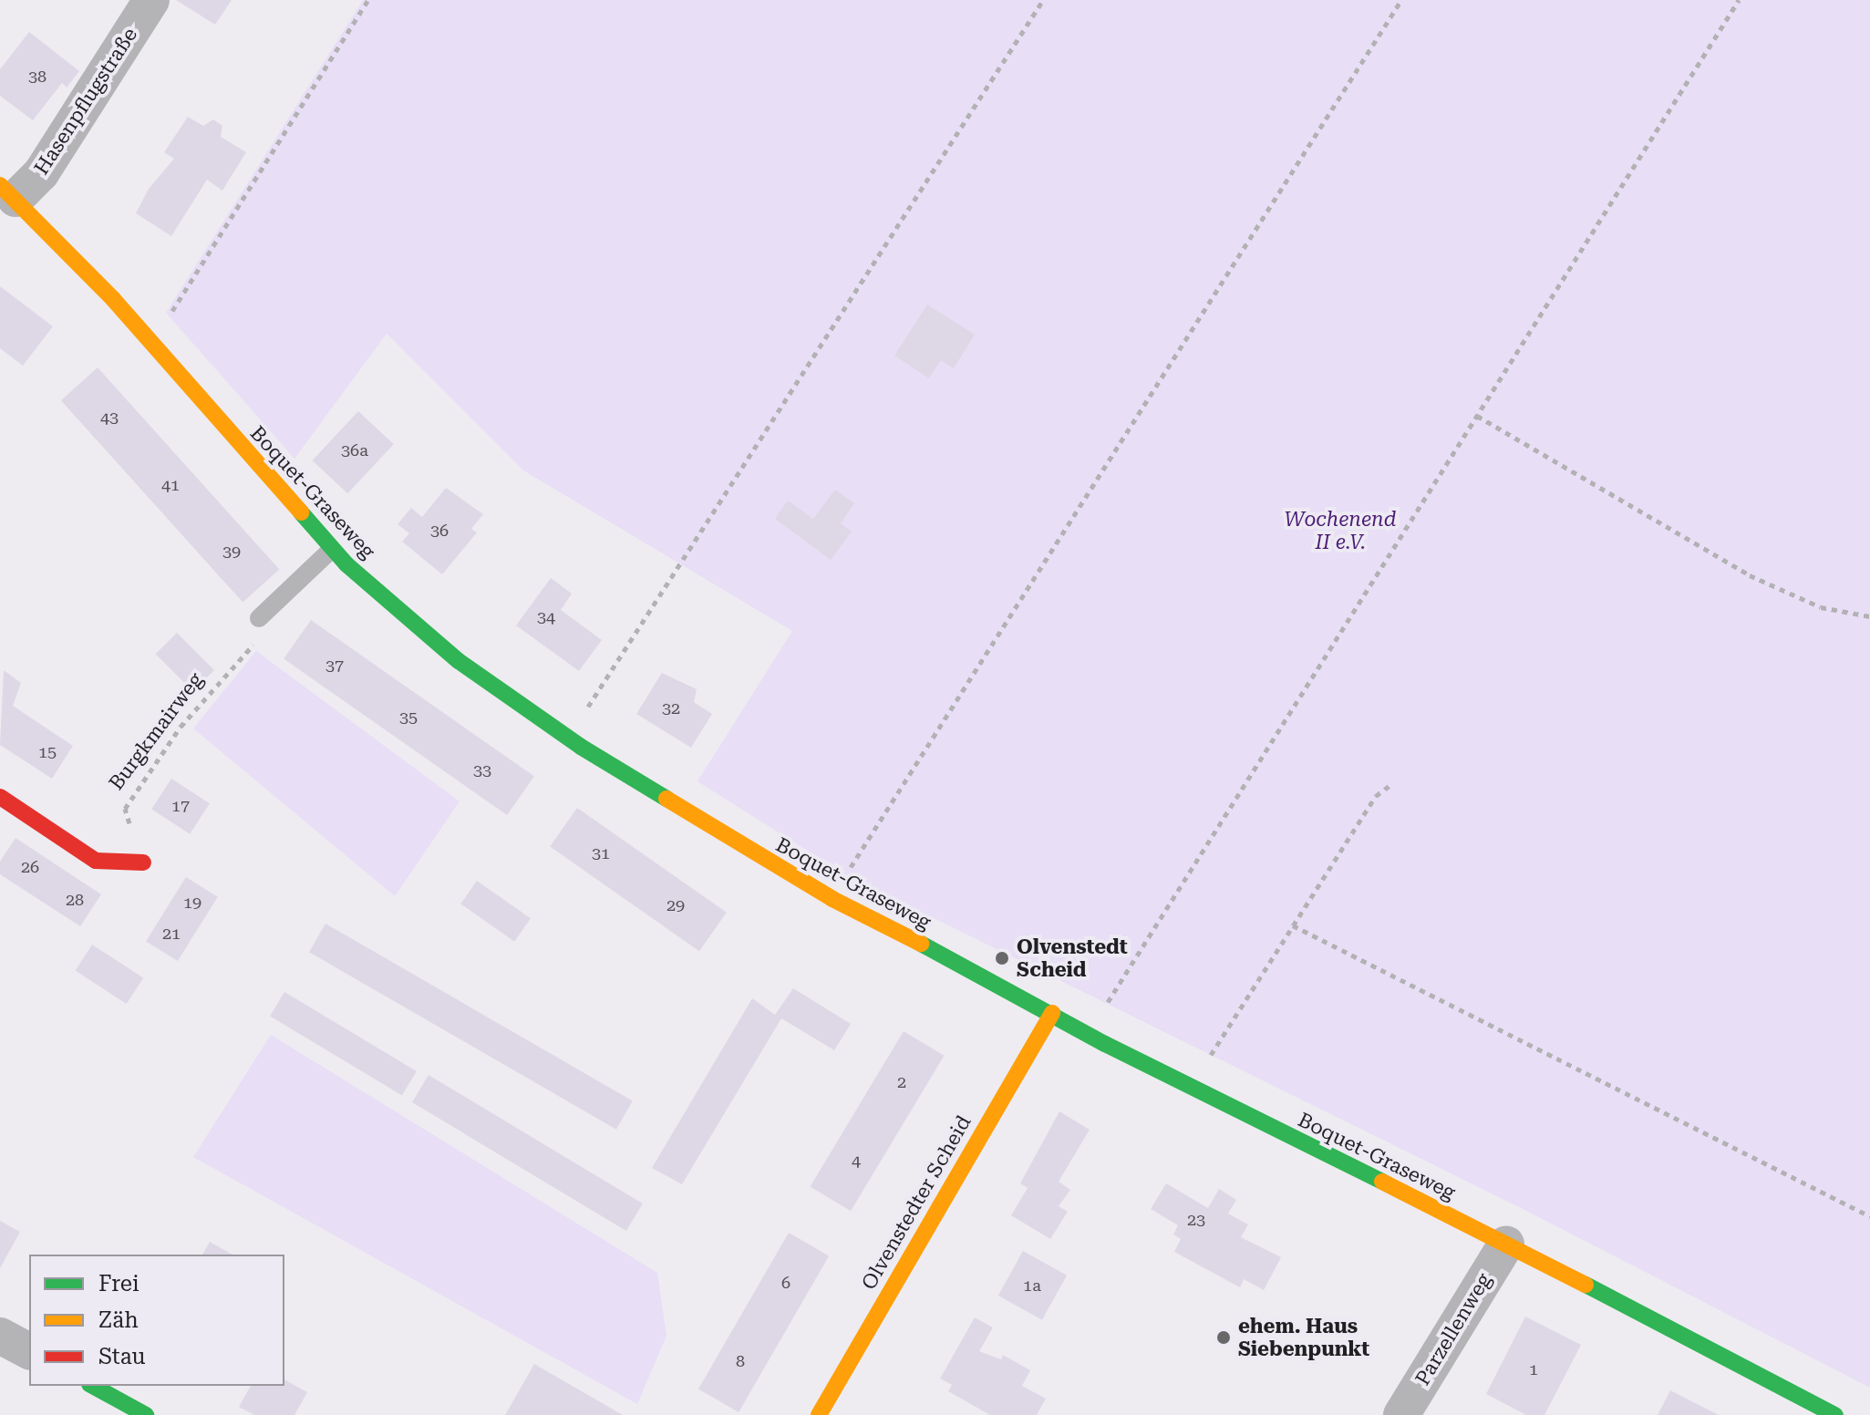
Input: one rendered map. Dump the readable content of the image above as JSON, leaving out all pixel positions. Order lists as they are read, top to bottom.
{
  "streets": {
    "street": [
      "Hasenpflugstraße",
      "Boquet-Graseweg",
      "Olvenstedter Scheid",
      "Parzellenweg"
    ],
    "path": ["Burgkmairweg"]
  },
  "crossings": [
    ["Hasenpflugstraße", "Boquet-Graseweg"],
    ["Boquet-Graseweg", "Olvenstedter Scheid"],
    ["Boquet-Graseweg", "Parzellenweg"]
  ],
  "parks": ["Wochenend II e.V."],
  "places": ["Olvenstedt Scheid", "ehem. Haus Siebenpunkt"],
  "house_numbers": [
    "38",
    "43",
    "36a",
    "41",
    "36",
    "39",
    "34",
    "37",
    "32",
    "35",
    "15",
    "33",
    "17",
    "31",
    "26",
    "28",
    "19",
    "29",
    "21",
    "2",
    "4",
    "23",
    "6",
    "1a",
    "8",
    "1"
  ],
  "legend": ["Frei", "Zäh", "Stau"]
}
